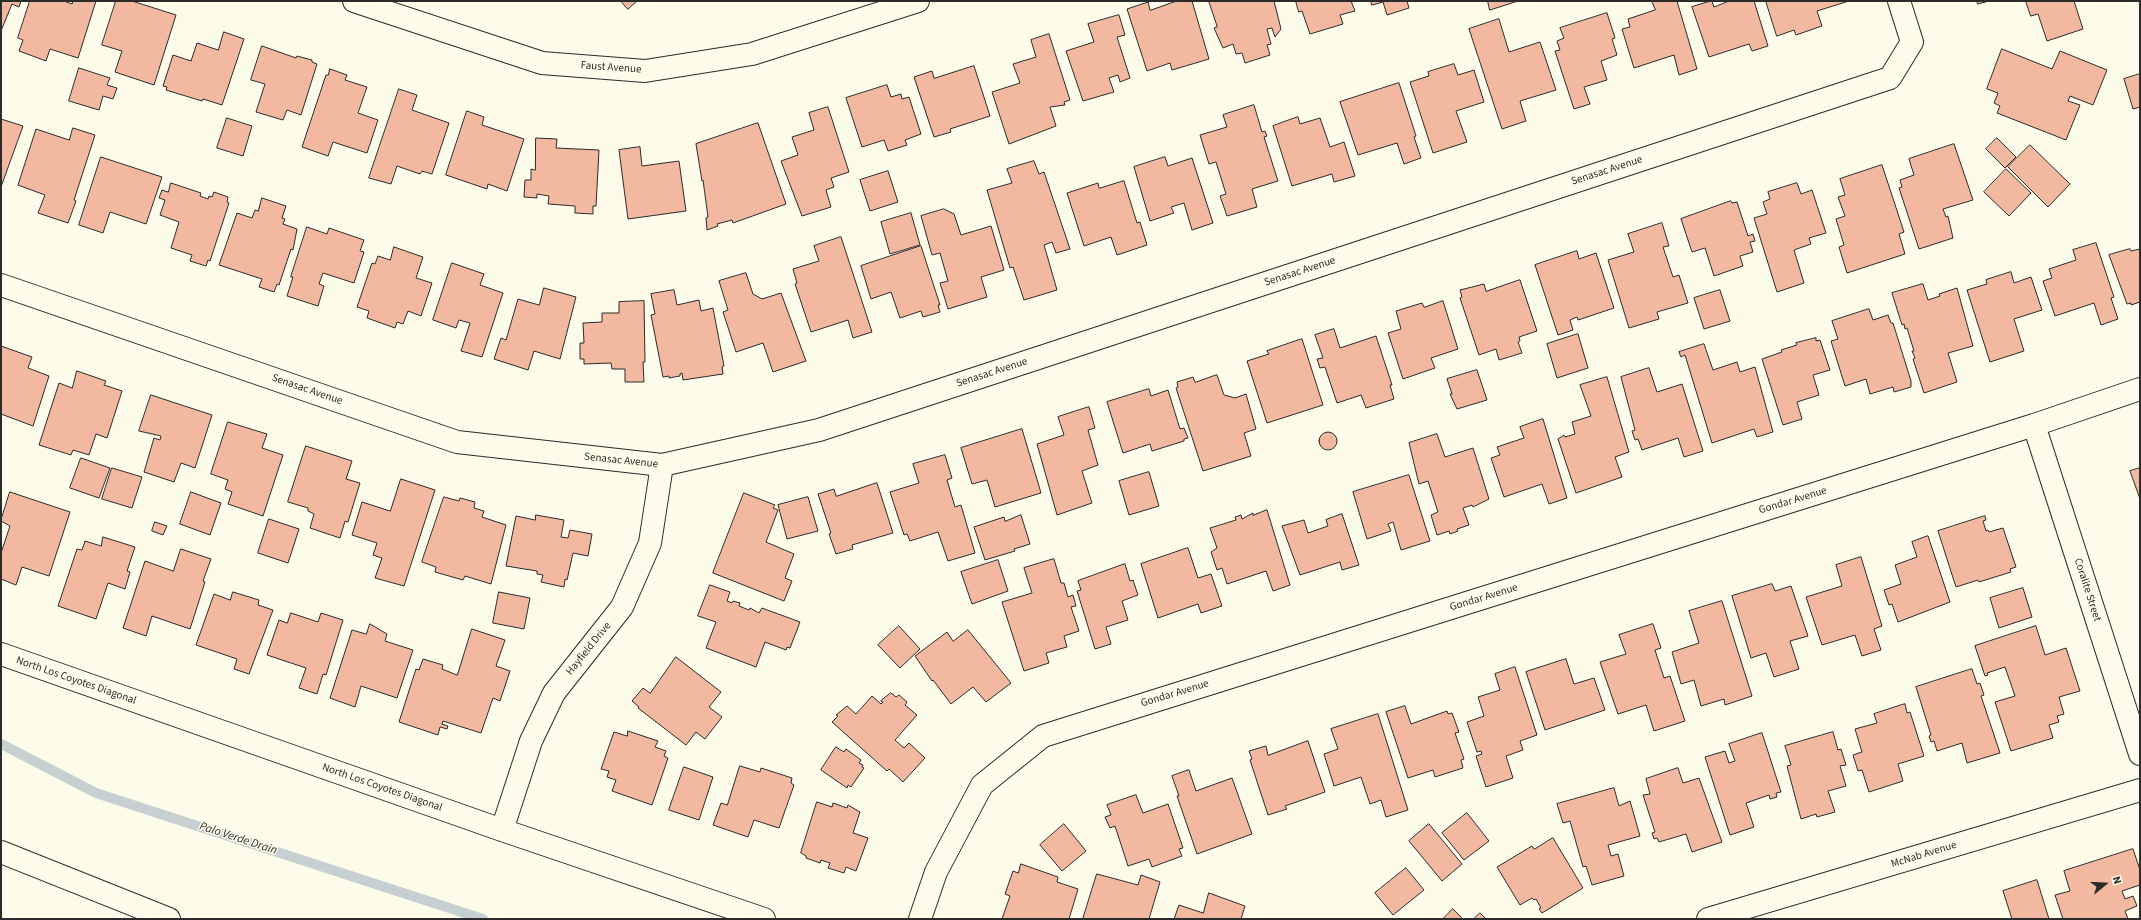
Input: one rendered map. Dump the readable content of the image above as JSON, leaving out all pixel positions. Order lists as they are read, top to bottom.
{
  "streets": {
    "street": [
      "Faust Avenue",
      "Senasac Avenue",
      "Gondar Avenue",
      "Coralite Street",
      "Hayfield Drive",
      "North Los Coyotes Diagonal",
      "McNab Avenue"
    ]
  },
  "crossings": [
    ["Senasac Avenue", "Hayfield Drive"],
    ["Gondar Avenue", "Coralite Street"],
    ["Hayfield Drive", "North Los Coyotes Diagonal"]
  ],
  "water": ["Palo Verde Drain"],
  "north": "right"
}
